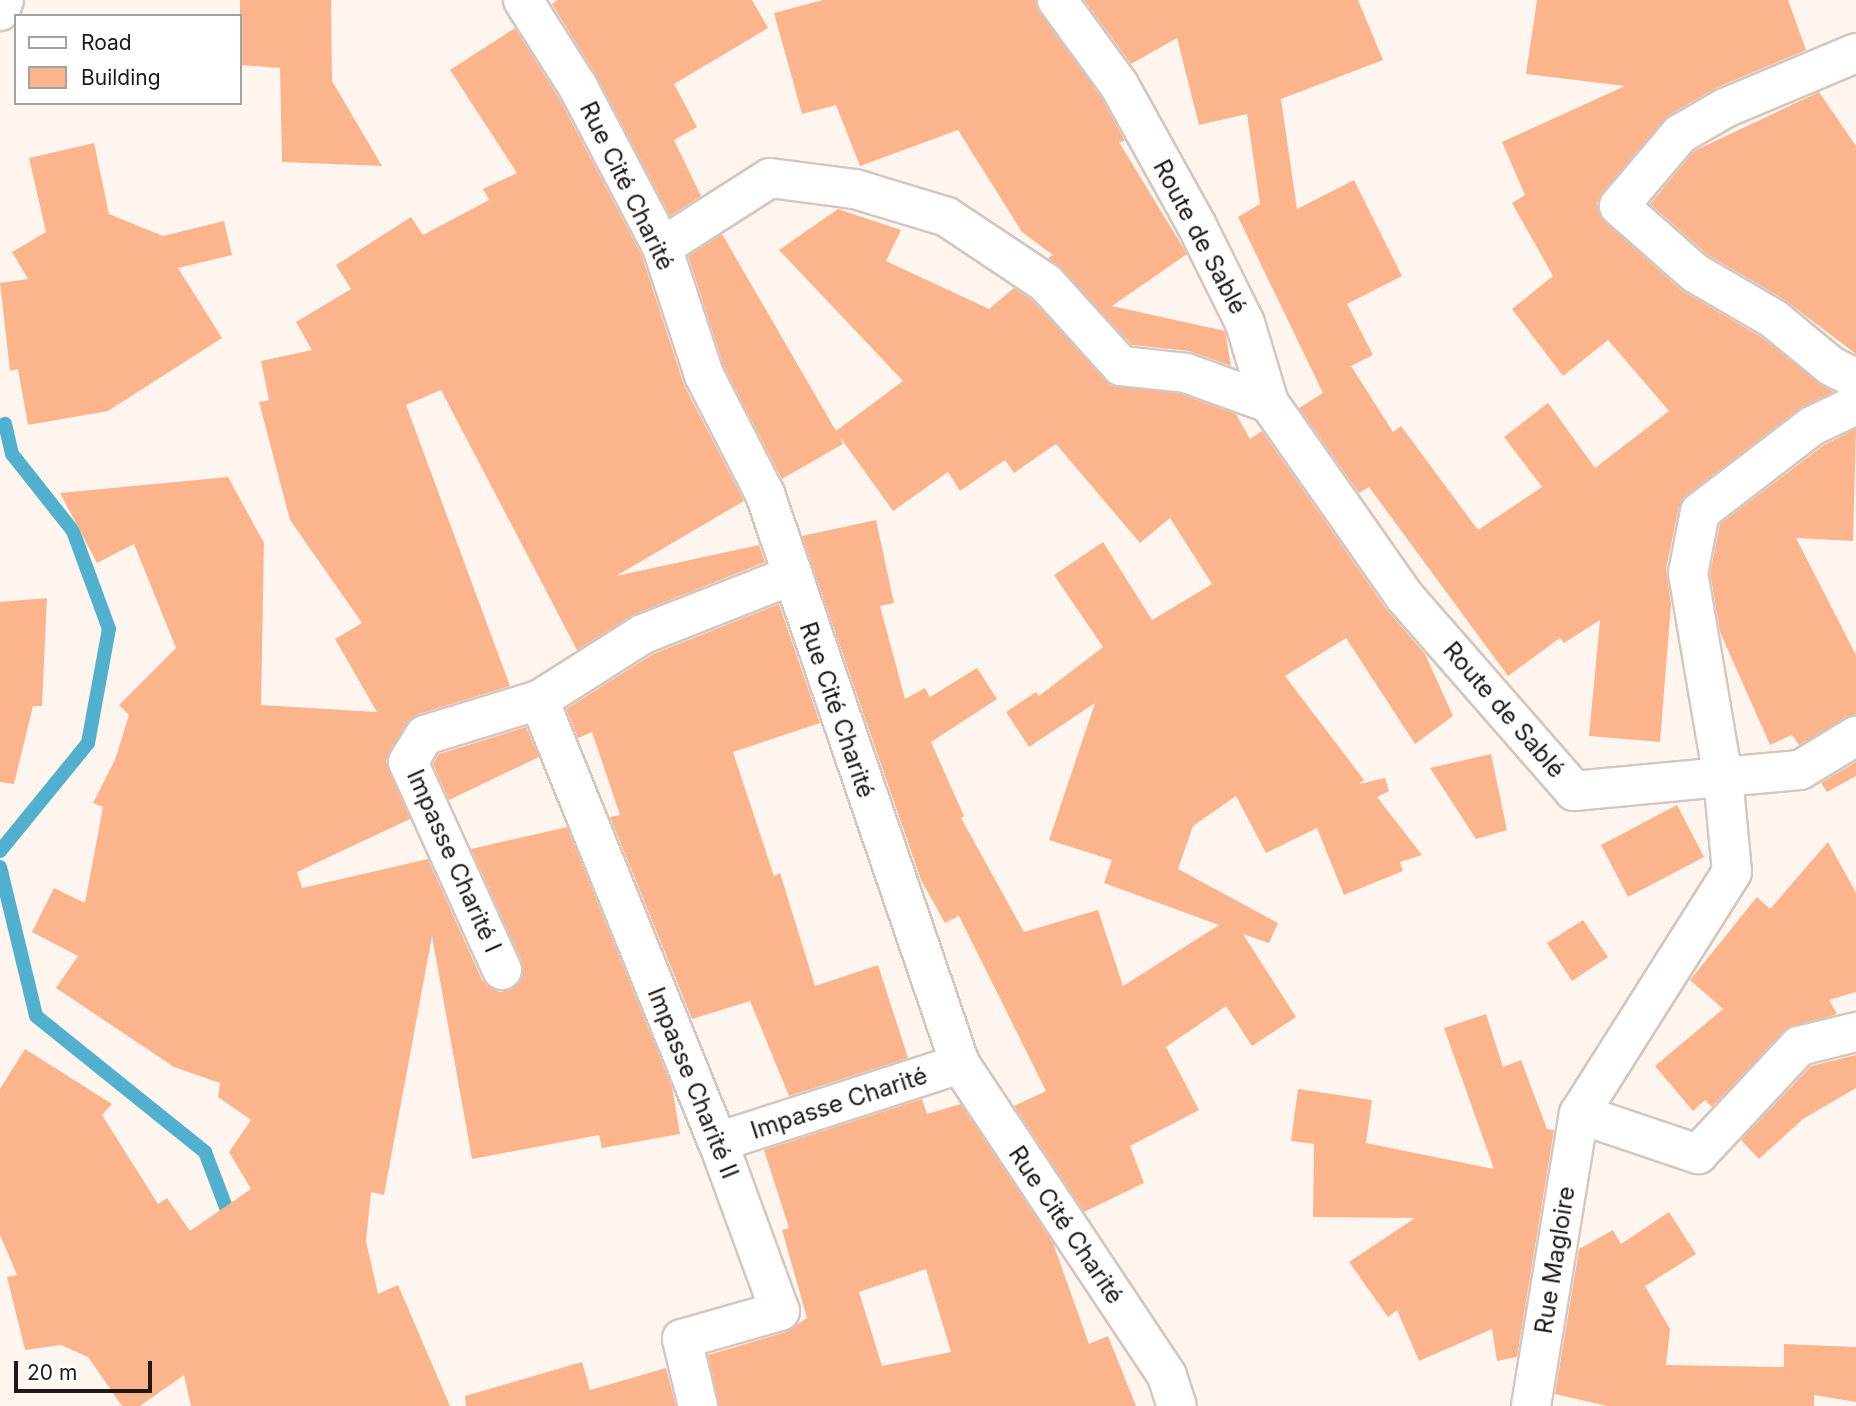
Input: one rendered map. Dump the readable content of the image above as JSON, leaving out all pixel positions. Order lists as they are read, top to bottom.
{
  "streets": {
    "street": [
      "Rue Cité Charité",
      "Route de Sablé",
      "Impasse Charité I",
      "Impasse Charité II",
      "Impasse Charité",
      "Rue Magloire"
    ]
  },
  "crossings": [
    ["Rue Cité Charité", "Impasse Charité I"],
    ["Rue Cité Charité", "Impasse Charité"],
    ["Impasse Charité I", "Impasse Charité II"],
    ["Impasse Charité II", "Impasse Charité"]
  ],
  "legend": ["Road", "Building"],
  "scale_bar": "20 m"
}
